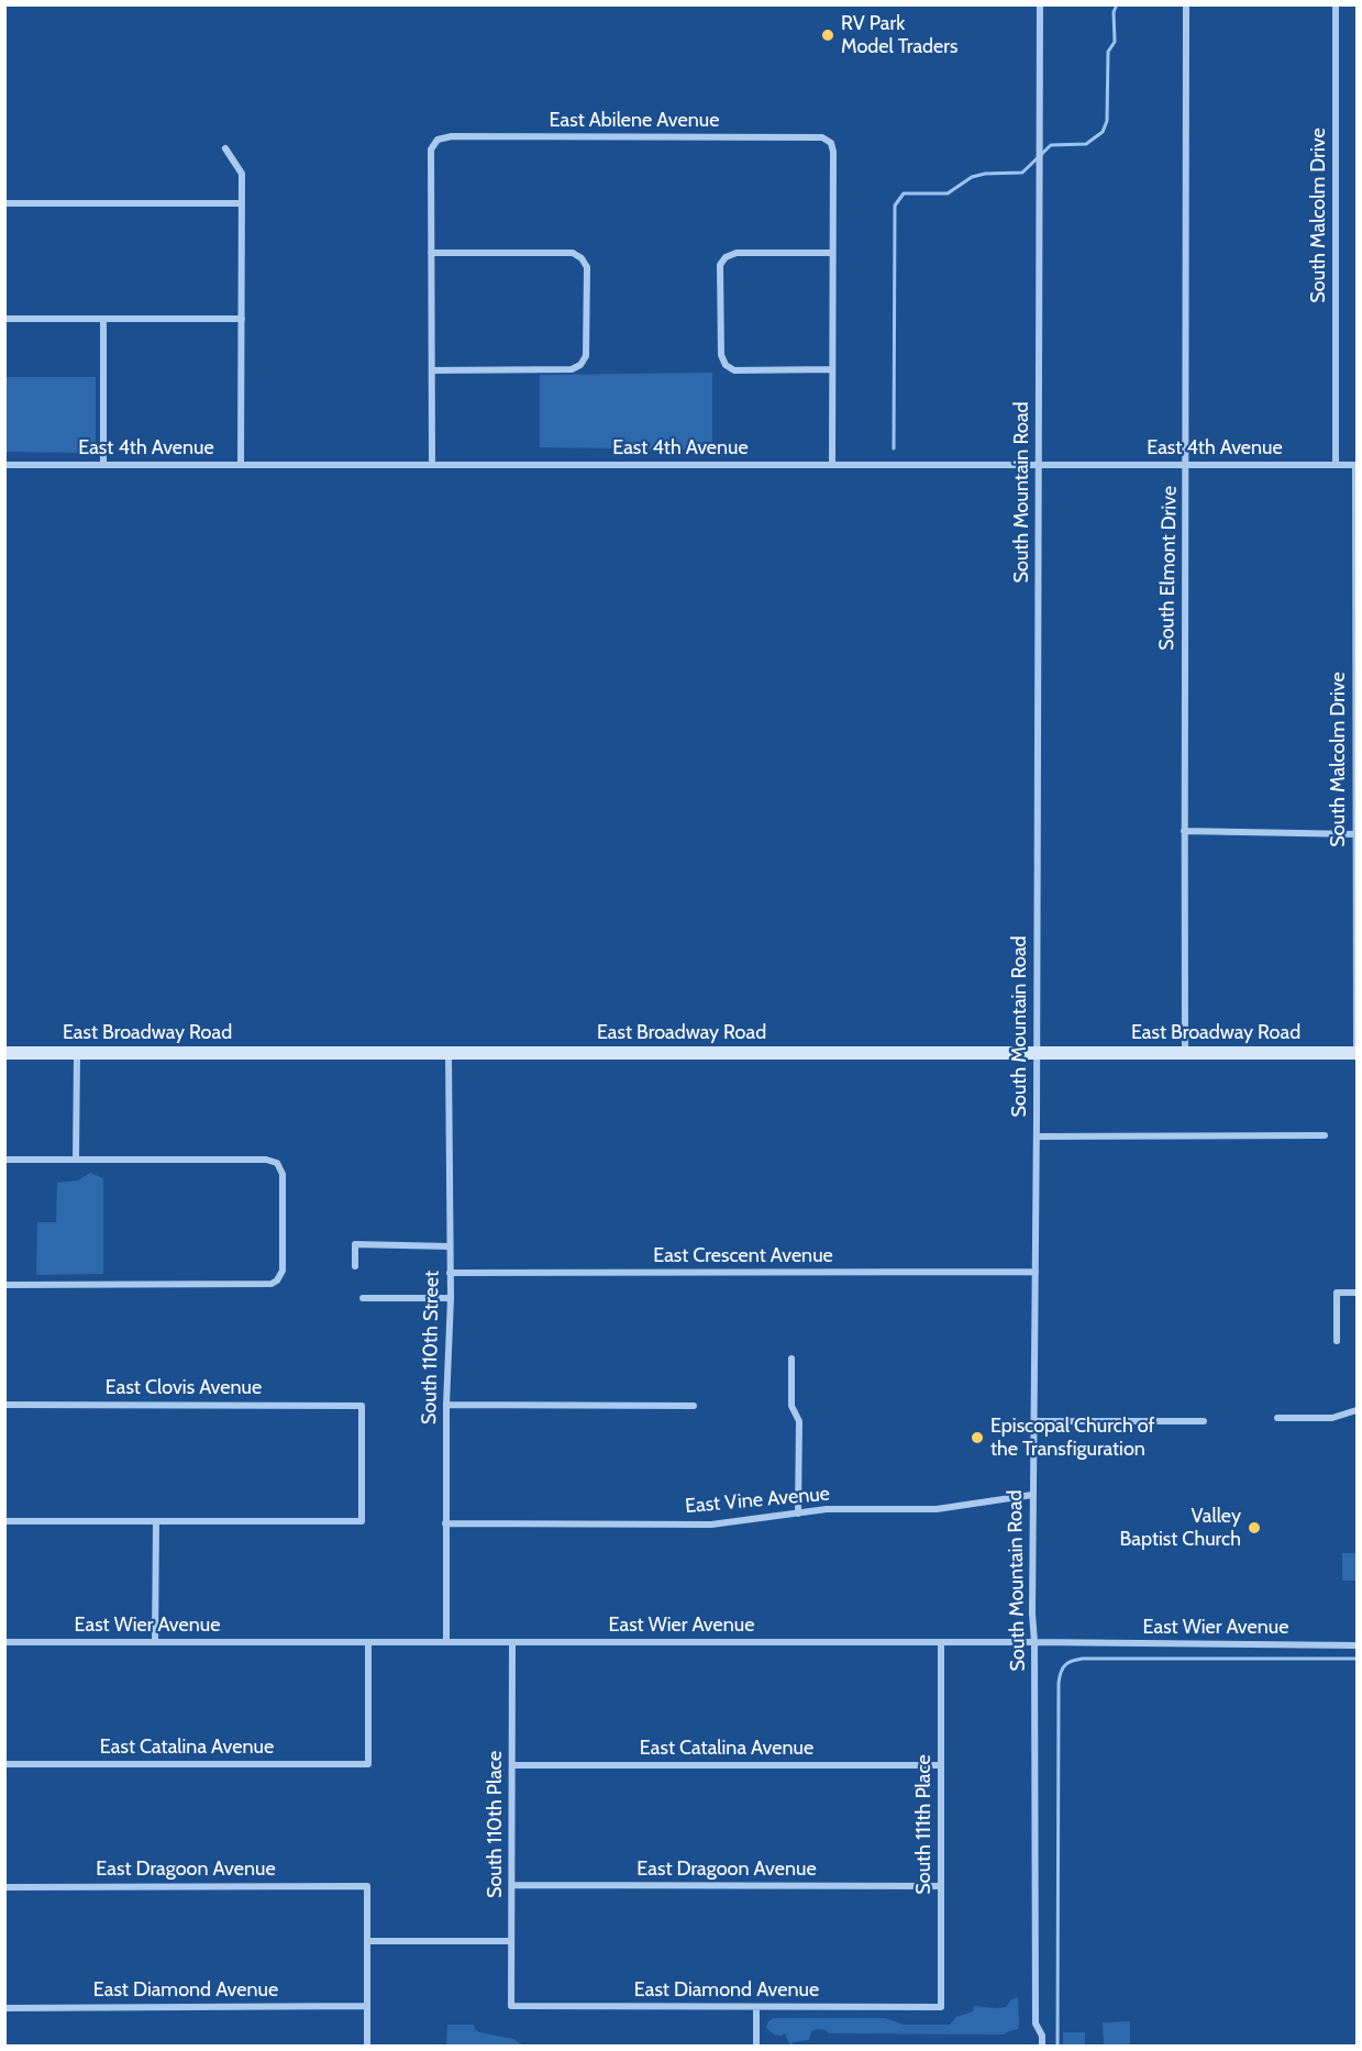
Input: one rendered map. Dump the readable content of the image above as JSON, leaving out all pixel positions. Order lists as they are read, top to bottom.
{
  "streets": {
    "main road": ["East Broadway Road"],
    "street": [
      "East Abilene Avenue",
      "South Malcolm Drive",
      "East 4th Avenue",
      "South Mountain Road",
      "South Elmont Drive",
      "East Crescent Avenue",
      "South 110th Street",
      "East Clovis Avenue",
      "East Vine Avenue",
      "East Wier Avenue",
      "East Catalina Avenue",
      "South 110th Place",
      "South 111th Place",
      "East Dragoon Avenue",
      "East Diamond Avenue"
    ]
  },
  "crossings": [
    ["South Malcolm Drive", "East 4th Avenue"],
    ["South Malcolm Drive", "East Broadway Road"],
    ["East 4th Avenue", "South Mountain Road"],
    ["East 4th Avenue", "South Elmont Drive"],
    ["South Mountain Road", "East Broadway Road"],
    ["South Mountain Road", "East Crescent Avenue"],
    ["South Mountain Road", "East Vine Avenue"],
    ["South Mountain Road", "East Wier Avenue"],
    ["South Elmont Drive", "East Broadway Road"],
    ["East Broadway Road", "South 110th Street"],
    ["East Crescent Avenue", "South 110th Street"],
    ["South 110th Street", "East Vine Avenue"],
    ["South 110th Street", "East Wier Avenue"],
    ["East Wier Avenue", "East Catalina Avenue"],
    ["East Wier Avenue", "South 110th Place"],
    ["East Wier Avenue", "South 111th Place"],
    ["East Catalina Avenue", "South 110th Place"],
    ["East Catalina Avenue", "South 111th Place"],
    ["South 110th Place", "East Dragoon Avenue"],
    ["South 110th Place", "East Diamond Avenue"],
    ["South 111th Place", "East Dragoon Avenue"],
    ["South 111th Place", "East Diamond Avenue"]
  ],
  "places": ["RV Park Model Traders", "Episcopal Church of the Transfiguration", "Valley Baptist Church"]
}
